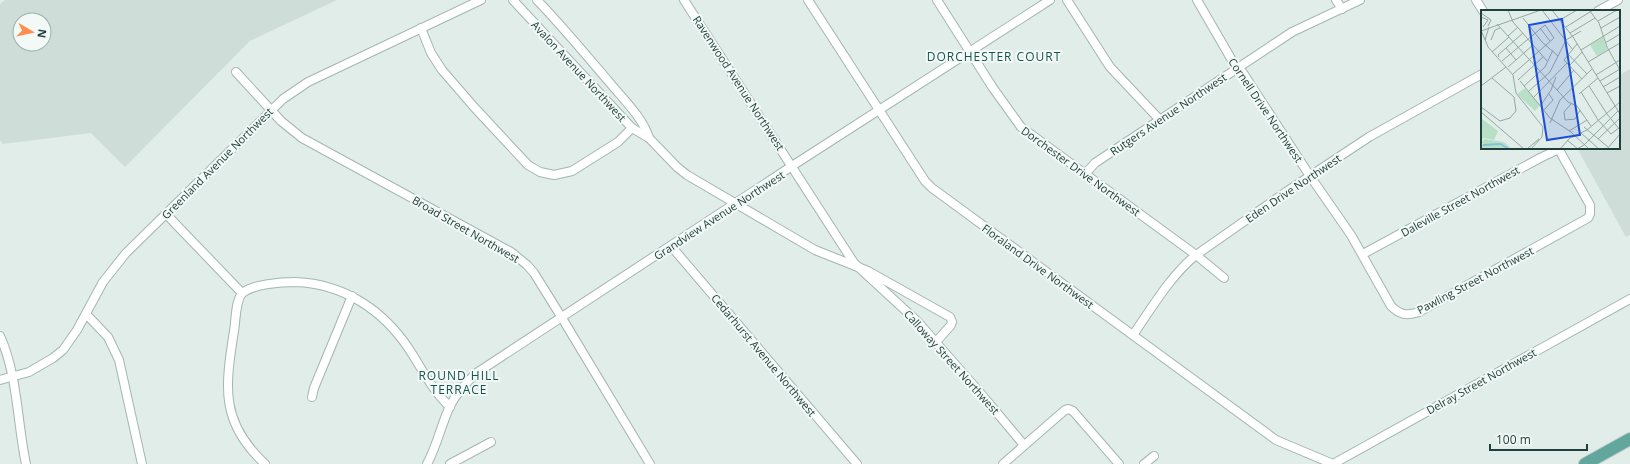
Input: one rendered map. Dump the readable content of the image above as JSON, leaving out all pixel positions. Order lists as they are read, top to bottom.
{
  "streets": {
    "street": [
      "Avalon Avenue Northwest",
      "Ravenwood Avenue Northwest",
      "Cornell Drive Northwest",
      "Rutgers Avenue Northwest",
      "Greenland Avenue Northwest",
      "Dorchester Drive Northwest",
      "Eden Drive Northwest",
      "Daleville Street Northwest",
      "Grandview Avenue Northwest",
      "Broad Street Northwest",
      "Floraland Drive Northwest",
      "Pawling Street Northwest",
      "Cedarhurst Avenue Northwest",
      "Calloway Street Northwest",
      "Delray Street Northwest"
    ]
  },
  "crossings": [
    ["Avalon Avenue Northwest", "Ravenwood Avenue Northwest"],
    ["Avalon Avenue Northwest", "Grandview Avenue Northwest"],
    ["Avalon Avenue Northwest", "Calloway Street Northwest"],
    ["Ravenwood Avenue Northwest", "Grandview Avenue Northwest"],
    ["Ravenwood Avenue Northwest", "Calloway Street Northwest"],
    ["Cornell Drive Northwest", "Rutgers Avenue Northwest"],
    ["Cornell Drive Northwest", "Eden Drive Northwest"],
    ["Cornell Drive Northwest", "Daleville Street Northwest"],
    ["Cornell Drive Northwest", "Pawling Street Northwest"],
    ["Rutgers Avenue Northwest", "Dorchester Drive Northwest"],
    ["Greenland Avenue Northwest", "Broad Street Northwest"],
    ["Dorchester Drive Northwest", "Eden Drive Northwest"],
    ["Dorchester Drive Northwest", "Grandview Avenue Northwest"],
    ["Eden Drive Northwest", "Floraland Drive Northwest"],
    ["Grandview Avenue Northwest", "Broad Street Northwest"],
    ["Grandview Avenue Northwest", "Floraland Drive Northwest"],
    ["Grandview Avenue Northwest", "Cedarhurst Avenue Northwest"],
    ["Floraland Drive Northwest", "Delray Street Northwest"]
  ],
  "districts": ["DORCHESTER COURT", "ROUND HILL TERRACE"],
  "scale_bar": "100 m",
  "north": "right"
}
